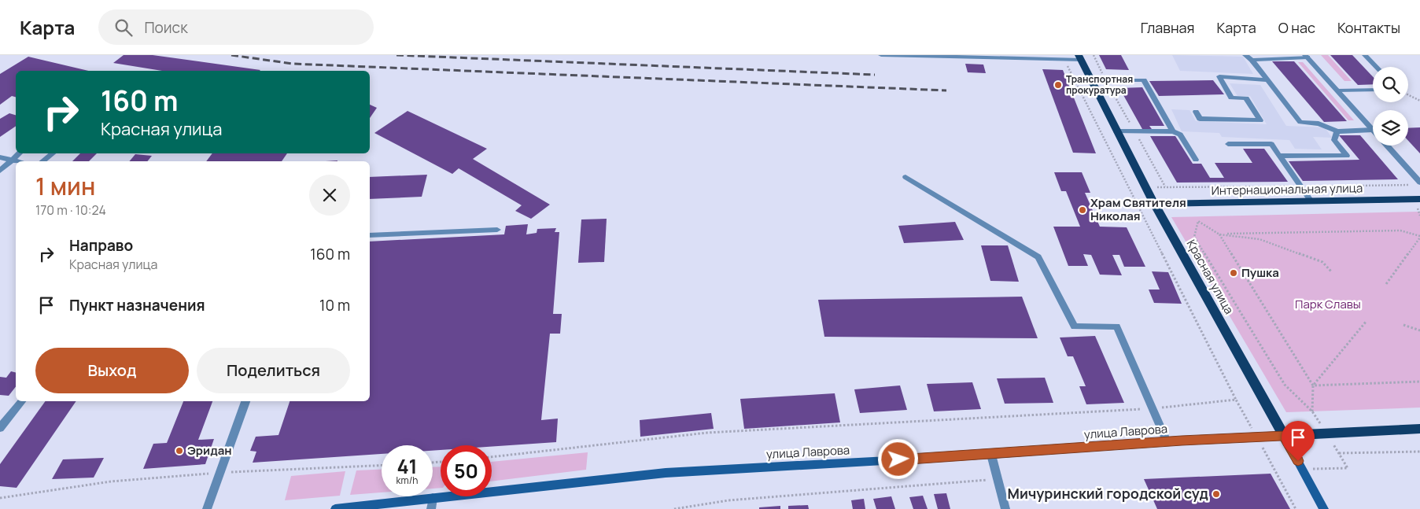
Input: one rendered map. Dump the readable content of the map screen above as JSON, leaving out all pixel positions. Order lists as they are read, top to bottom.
{
  "streets": {
    "main road": ["Интернациональная улица", "Красная улица", "улица Лаврова"]
  },
  "crossings": [
    ["Интернациональная улица", "Красная улица"],
    ["Красная улица", "улица Лаврова"]
  ],
  "parks": ["Парк Славы"],
  "places": [
    "Транспортная прокуратура",
    "Храм Святителя Николая",
    "Пушка",
    "Эридан",
    "Мичуринский городской суд"
  ],
  "page": {
    "header": "Карта",
    "search": "Поиск",
    "nav": [
      "Главная",
      "Карта",
      "О нас",
      "Контакты"
    ],
    "turn": ["160 m", "Красная улица"],
    "heading": ["1 мин", "170 m · 10:24"],
    "list": [
      {
        "name": "Направо",
        "note": "Красная улица",
        "value": "160 m"
      },
      {
        "name": "Пункт назначения",
        "value": "10 m"
      }
    ],
    "buttons": ["Выход", "Поделиться"],
    "speed": "41 km/h",
    "limit": "50"
  }
}
